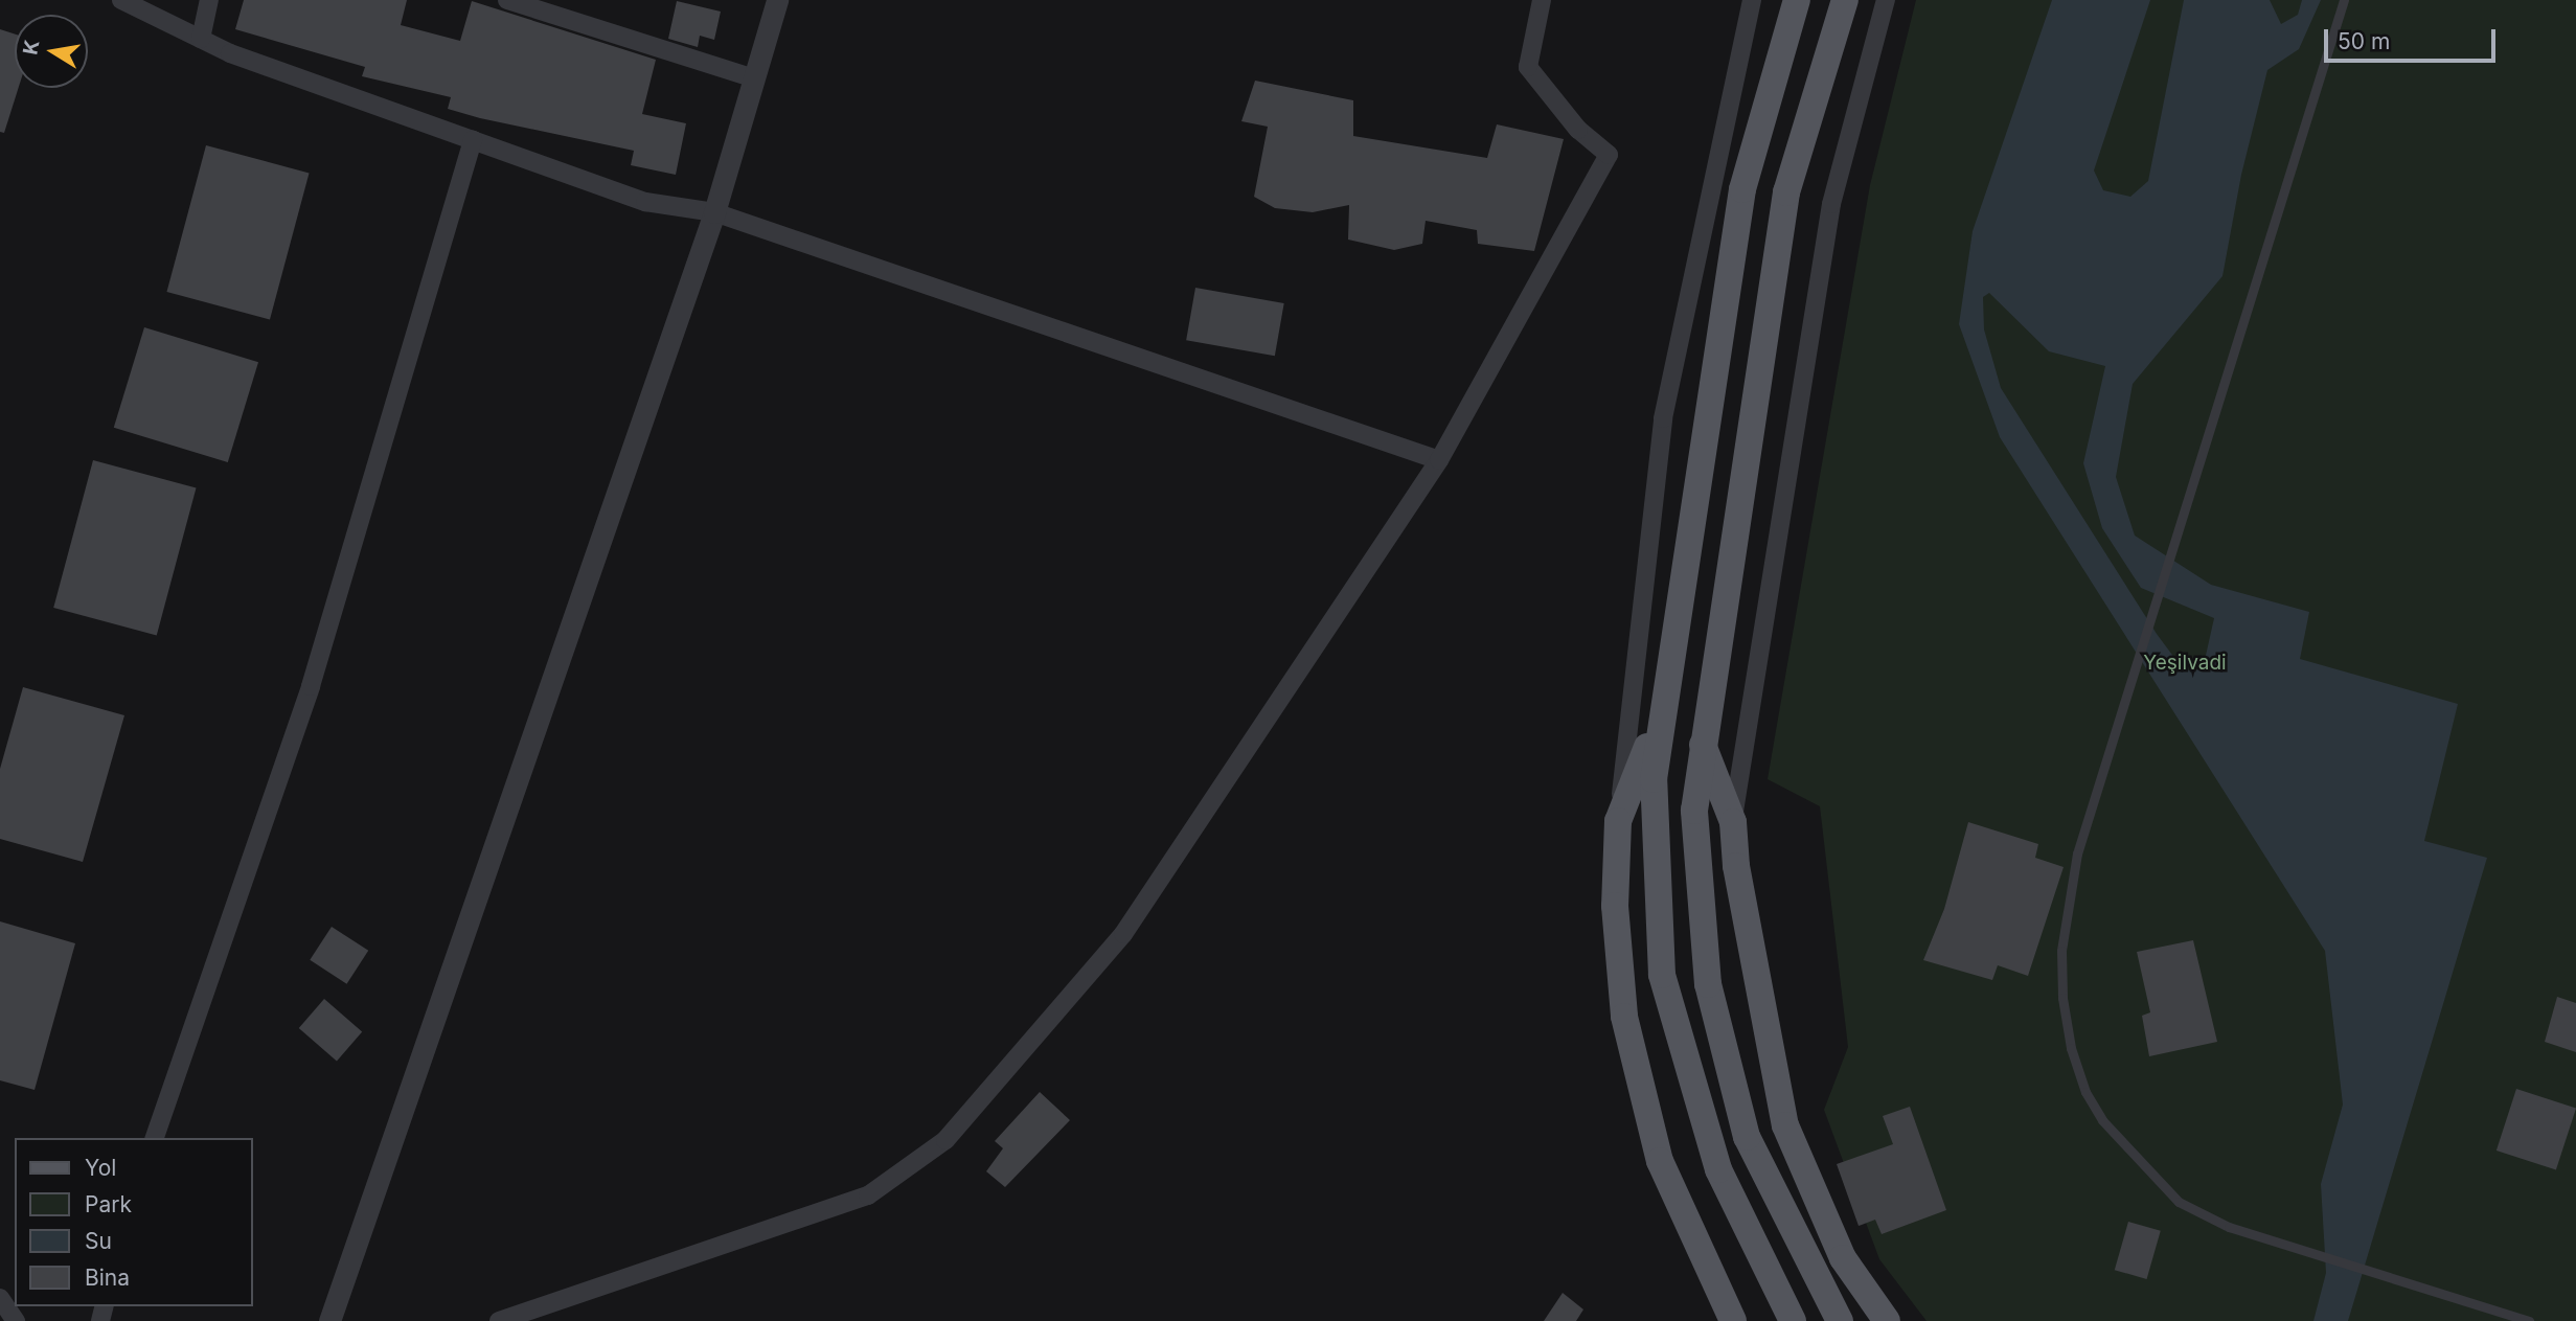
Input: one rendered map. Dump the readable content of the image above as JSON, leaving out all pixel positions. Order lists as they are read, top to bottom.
{
  "parks": ["Yeşilvadi"],
  "legend": [
    "Yol",
    "Park",
    "Su",
    "Bina"
  ],
  "scale_bar": "50 m",
  "north": "left"
}
